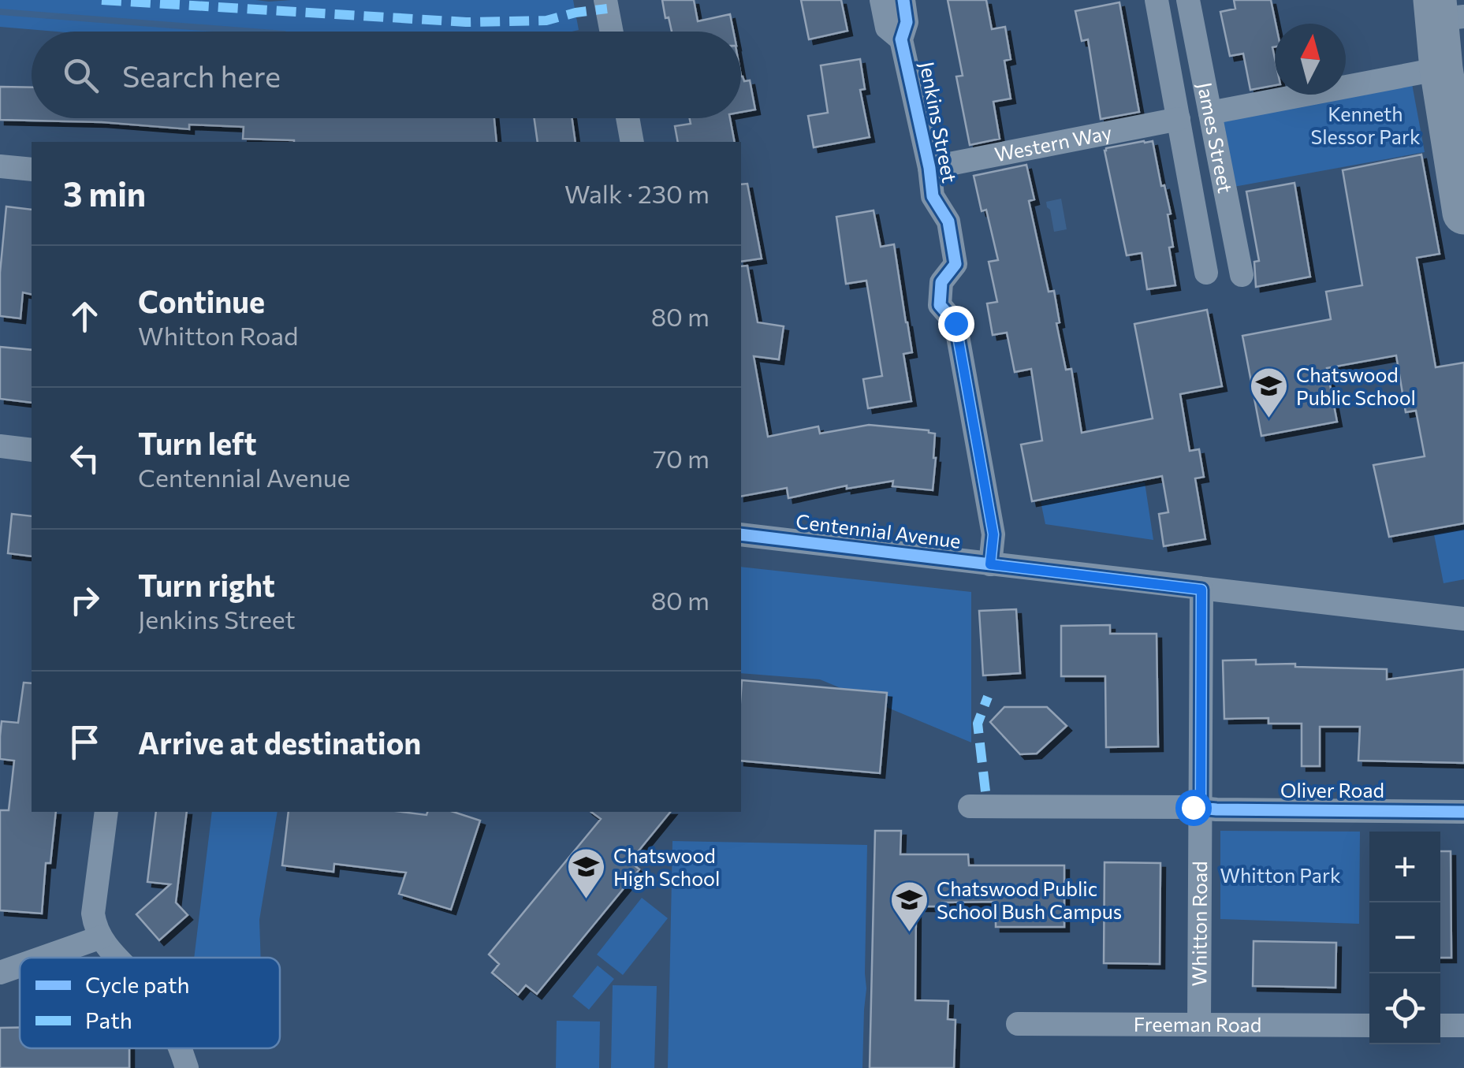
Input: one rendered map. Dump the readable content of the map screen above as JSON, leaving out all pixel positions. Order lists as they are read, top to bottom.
{
  "streets": {
    "street": [
      "Jenkins Street",
      "James Street",
      "Western Way",
      "Centennial Avenue",
      "Oliver Road",
      "Whitton Road",
      "Freeman Road"
    ]
  },
  "crossings": [
    ["Jenkins Street", "Western Way"],
    ["Jenkins Street", "Centennial Avenue"],
    ["James Street", "Western Way"],
    ["Centennial Avenue", "Whitton Road"],
    ["Oliver Road", "Whitton Road"],
    ["Whitton Road", "Freeman Road"]
  ],
  "parks": ["Kenneth Slessor Park", "Whitton Park"],
  "places": {
    "school or university": ["Chatswood Public School", "Chatswood High School", "Chatswood Public School Bush Campus"]
  },
  "legend": ["Cycle path", "Path"],
  "north": "top",
  "page": {
    "search": "Search here",
    "heading": ["3 min", "Walk · 230 m"],
    "list": [
      ["Continue", "Whitton Road", "80 m"],
      ["Turn left", "Centennial Avenue", "70 m"],
      ["Turn right", "Jenkins Street", "80 m"],
      "Arrive at destination"
    ],
    "map_buttons": ["+", "−"]
  }
}
